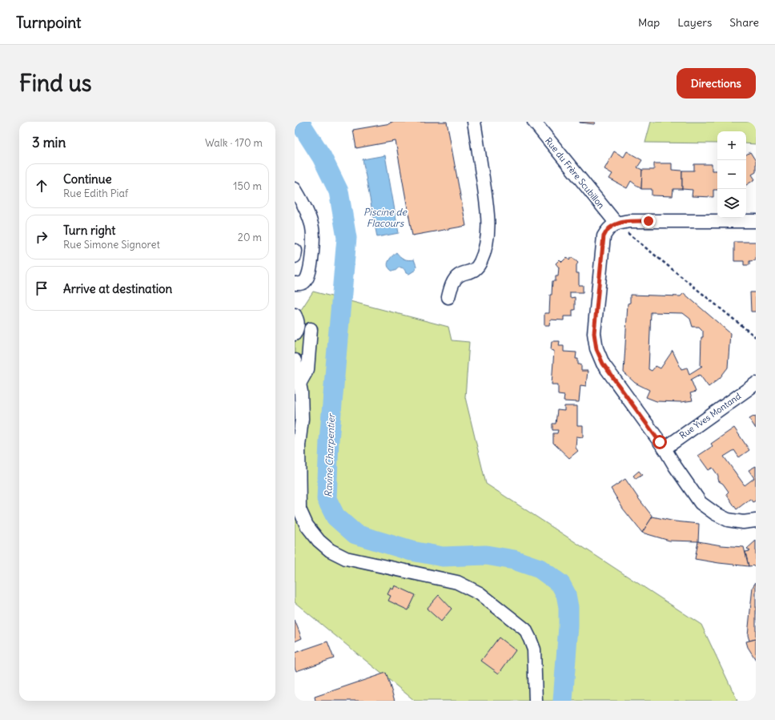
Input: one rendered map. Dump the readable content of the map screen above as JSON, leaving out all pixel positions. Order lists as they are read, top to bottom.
{
  "streets": {
    "street": ["Rue du Frère Scubillon", "Rue Yves Montand"]
  },
  "water": ["Piscine de Flacours", "Ravine Charpentier"],
  "page": {
    "header": "Turnpoint",
    "nav": ["Map", "Layers", "Share"],
    "buttons": "Directions",
    "title": "Find us",
    "heading": ["3 min", "Walk · 170 m"],
    "map_buttons": ["+", "−"],
    "list": [
      ["Continue", "Rue Edith Piaf", "150 m"],
      ["Turn right", "Rue Simone Signoret", "20 m"],
      "Arrive at destination"
    ]
  }
}
